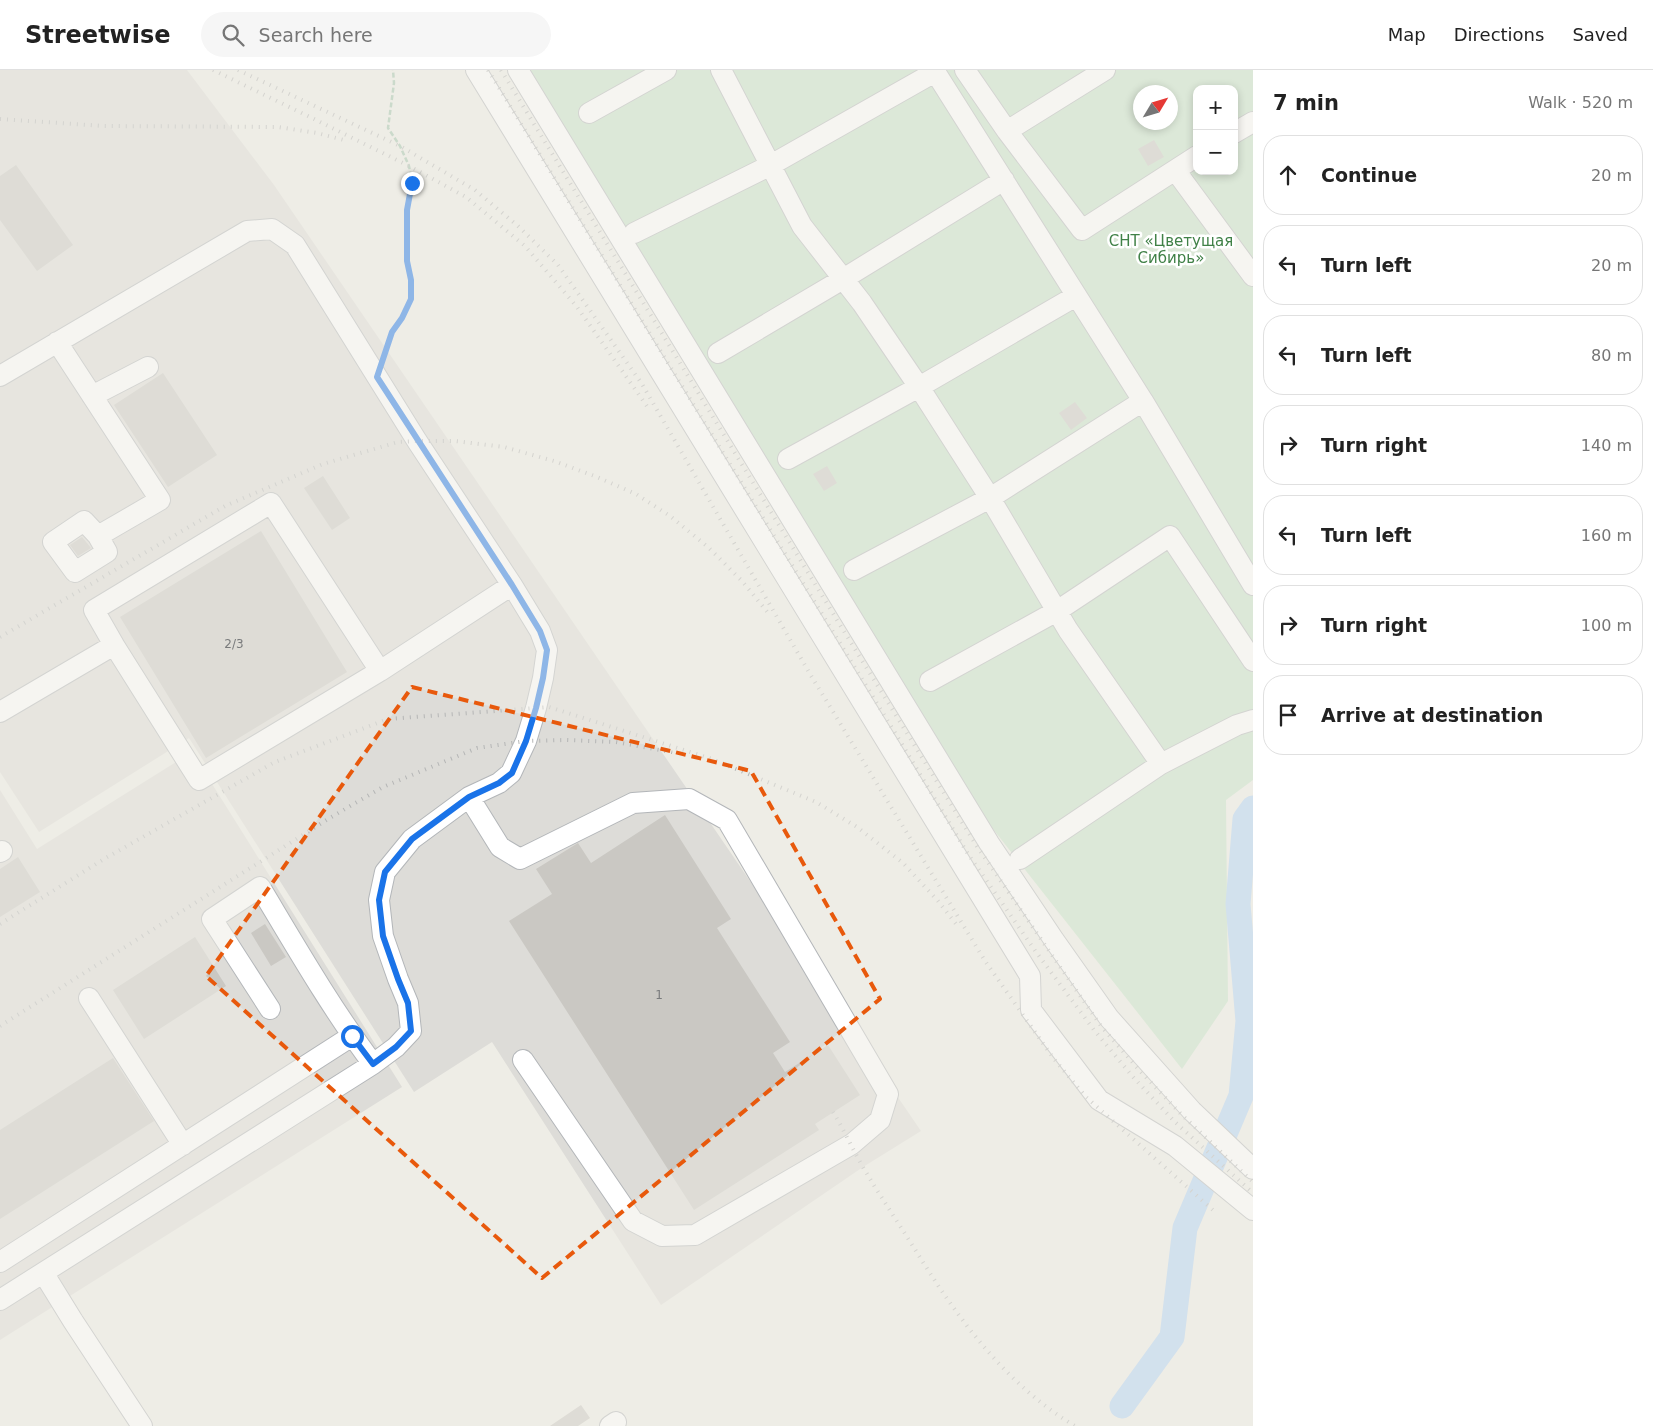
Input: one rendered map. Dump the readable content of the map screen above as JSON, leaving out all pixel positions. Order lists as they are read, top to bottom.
{
  "parks": ["СНТ «Цветущая Сибирь»"],
  "house_numbers": ["2/3", "1"],
  "north": "top right",
  "page": {
    "header": "Streetwise",
    "search": "Search here",
    "nav": ["Map", "Directions", "Saved"],
    "heading": ["7 min", "Walk · 520 m"],
    "map_buttons": ["+", "−"],
    "list": [
      ["Continue", "20 m"],
      ["Turn left", "20 m"],
      ["Turn left", "80 m"],
      ["Turn right", "140 m"],
      ["Turn left", "160 m"],
      ["Turn right", "100 m"],
      "Arrive at destination"
    ]
  }
}
